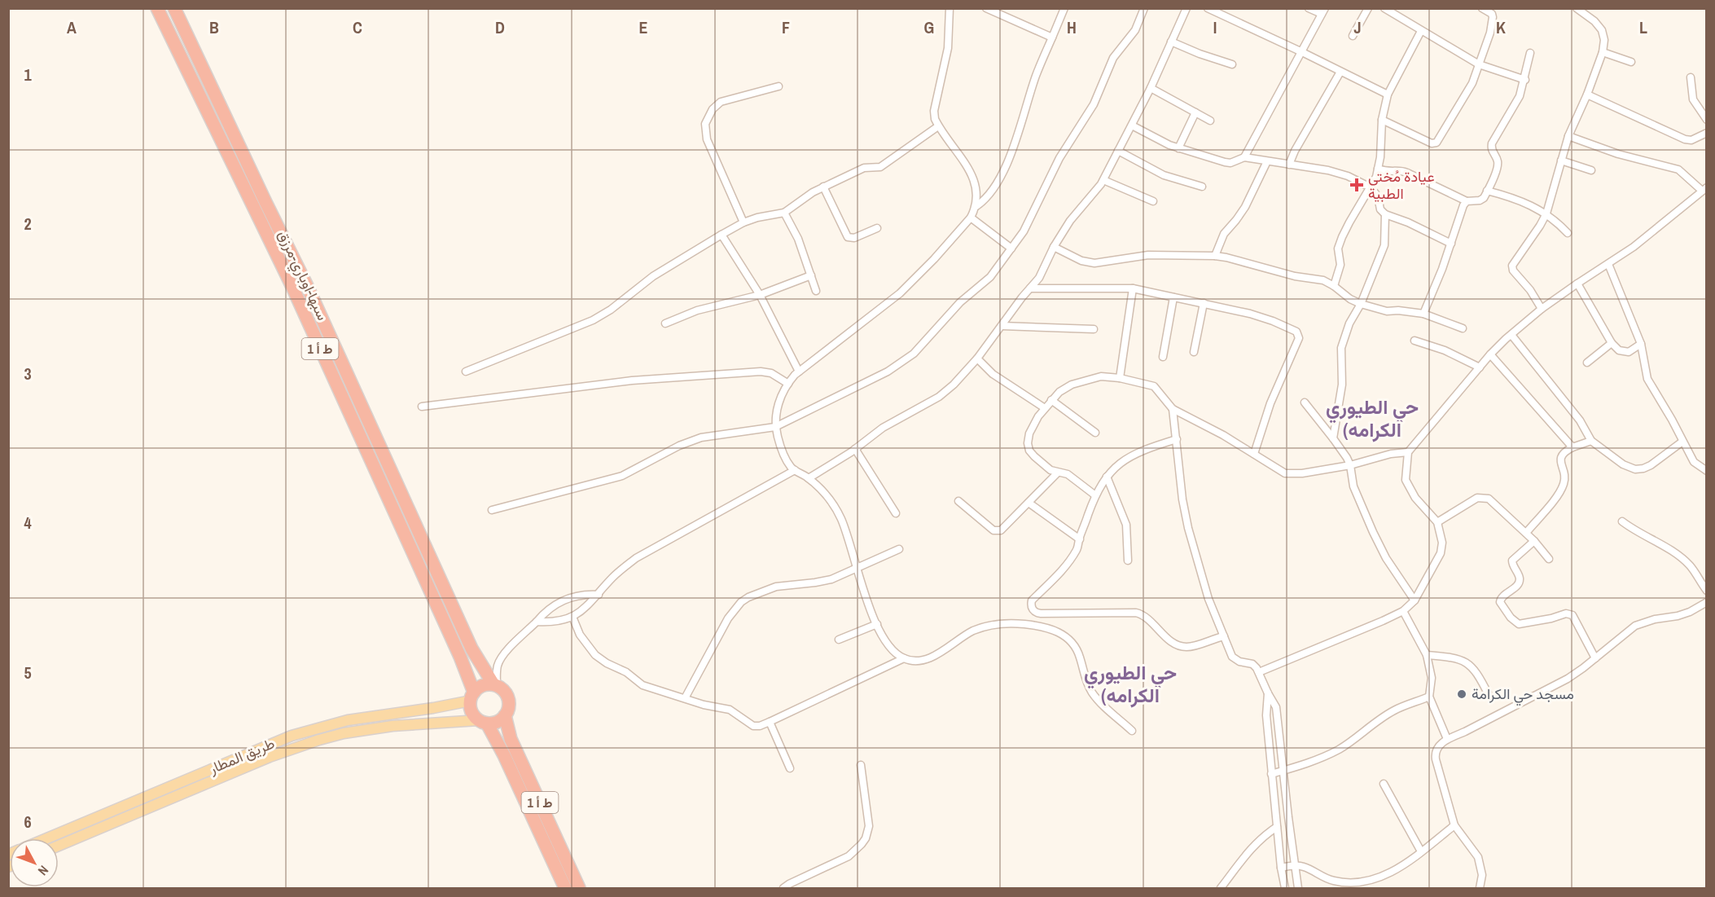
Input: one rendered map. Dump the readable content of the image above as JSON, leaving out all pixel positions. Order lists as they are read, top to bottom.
{
  "streets": {
    "highway": ["سبها-اوباري-مرزق", "ط أ 1"],
    "main road": ["طريق المطار"]
  },
  "crossings": [
    ["سبها-اوباري-مرزق", "ط أ 1"],
    ["سبها-اوباري-مرزق", "طريق المطار"],
    ["ط أ 1", "طريق المطار"]
  ],
  "districts": ["حي الطيوري (الكرامه", "حي الطيوري (الكرامه"],
  "places": {
    "health": ["عيادة مُختي الطبية"],
    "other": ["مسجد حي الكرامة"]
  },
  "north": "bottom right",
  "grid": {
    "columns": [
      "A",
      "B",
      "C",
      "D",
      "E",
      "F",
      "G",
      "H",
      "I",
      "J",
      "K",
      "L"
    ],
    "rows": [
      "1",
      "2",
      "3",
      "4",
      "5",
      "6"
    ]
  }
}
